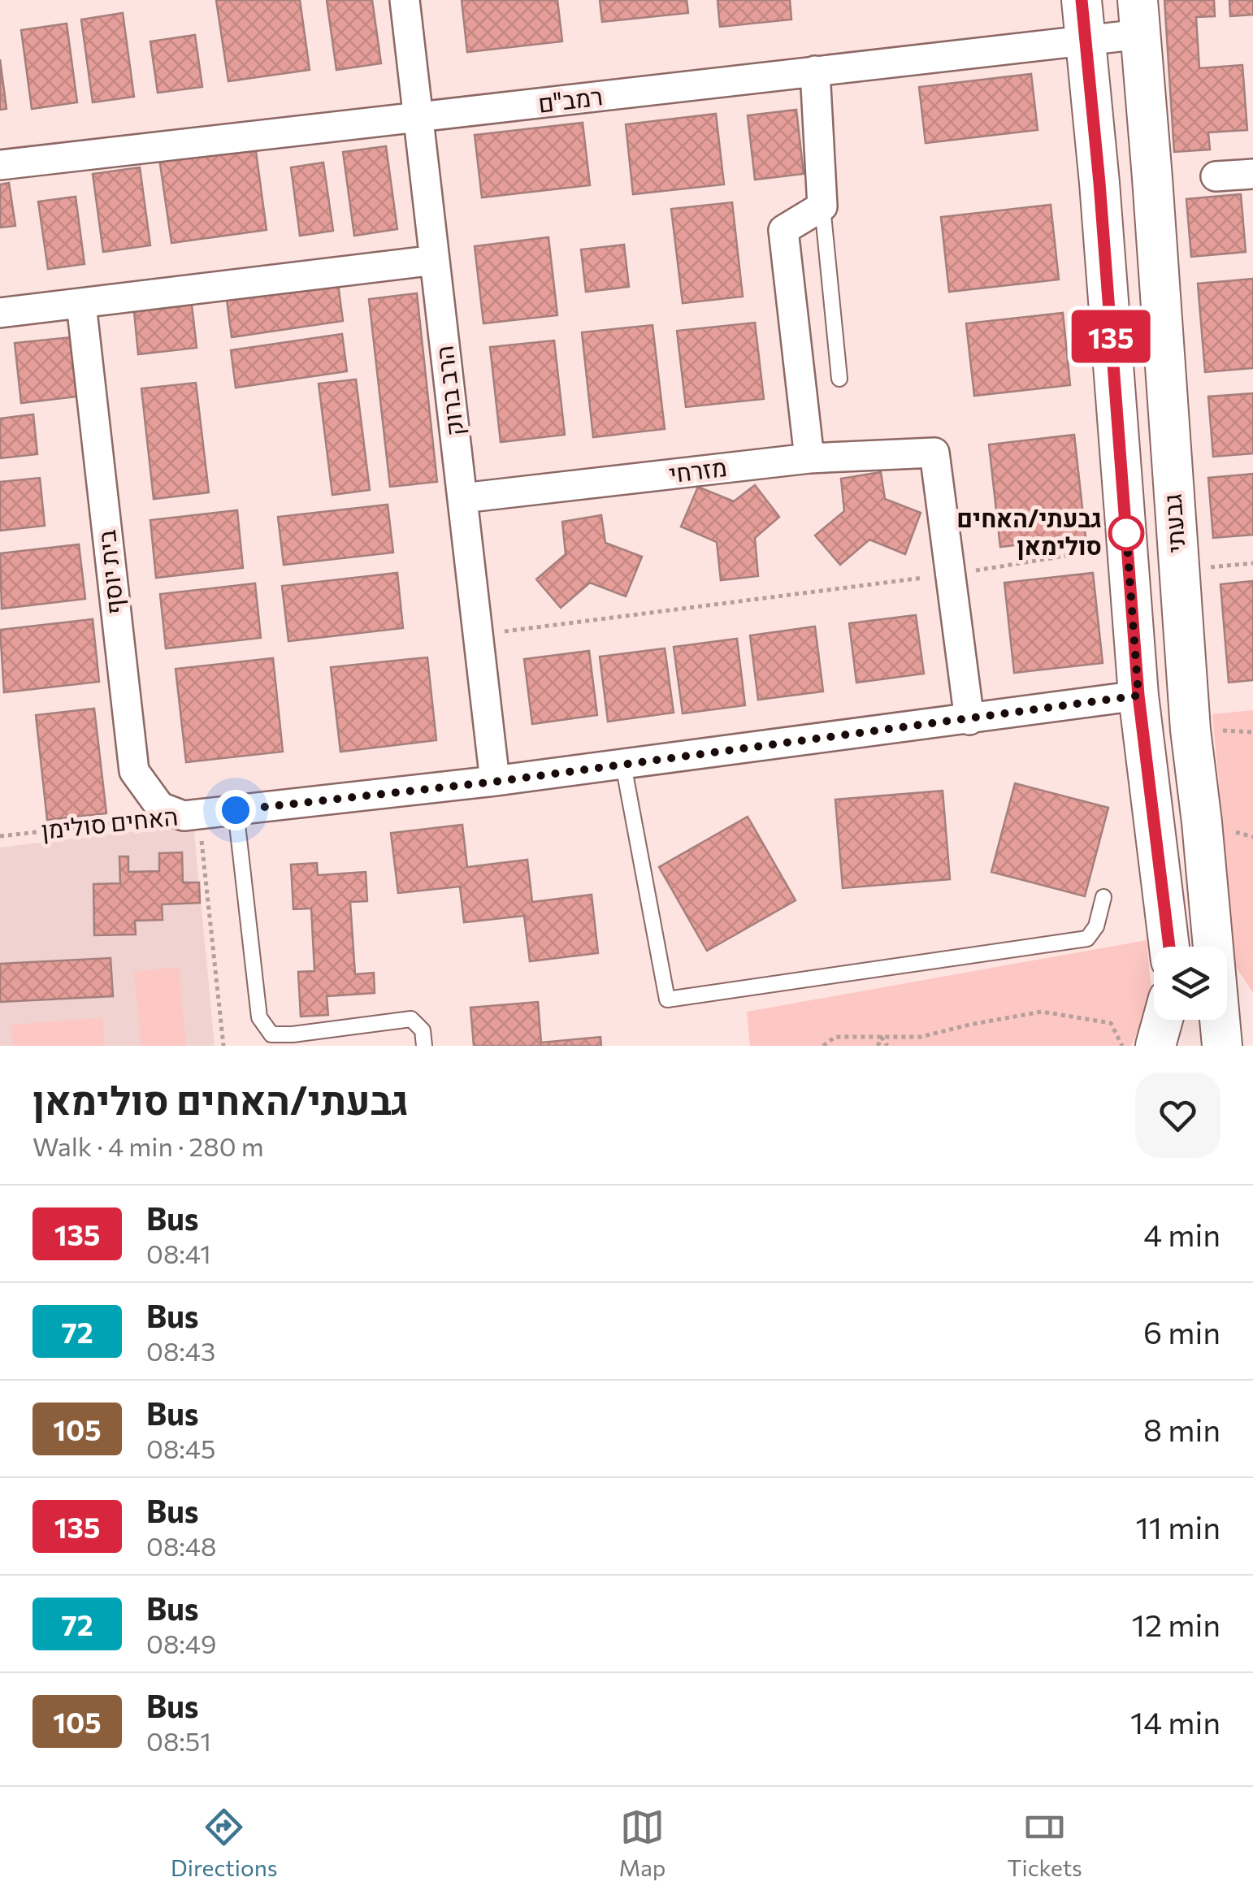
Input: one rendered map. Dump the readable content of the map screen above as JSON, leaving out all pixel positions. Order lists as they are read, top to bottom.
{
  "streets": {
    "street": [
      "רמב\"ם",
      "הרב ברוק",
      "מזרחי",
      "גבעתי",
      "בית יוסף",
      "האחים סולימן"
    ]
  },
  "crossings": [
    ["רמב\"ם", "הרב ברוק"],
    ["רמב\"ם", "גבעתי"],
    ["הרב ברוק", "מזרחי"],
    ["הרב ברוק", "האחים סולימן"],
    ["גבעתי", "האחים סולימן"],
    ["בית יוסף", "האחים סולימן"]
  ],
  "places": ["גבעתי/האחים סולימאן"],
  "lines": ["bus line 135"],
  "page": {
    "on_map": "135",
    "heading": ["גבעתי/האחים סולימאן", "Walk · 4 min · 280 m"],
    "list": [
      {
        "mark": "135",
        "name": "Bus",
        "note": "08:41",
        "value": "4 min"
      },
      {
        "mark": "72",
        "name": "Bus",
        "note": "08:43",
        "value": "6 min"
      },
      {
        "mark": "105",
        "name": "Bus",
        "note": "08:45",
        "value": "8 min"
      },
      {
        "mark": "135",
        "name": "Bus",
        "note": "08:48",
        "value": "11 min"
      },
      {
        "mark": "72",
        "name": "Bus",
        "note": "08:49",
        "value": "12 min"
      },
      {
        "mark": "105",
        "name": "Bus",
        "note": "08:51",
        "value": "14 min"
      }
    ],
    "tabs": ["Directions", "Map", "Tickets"]
  }
}
